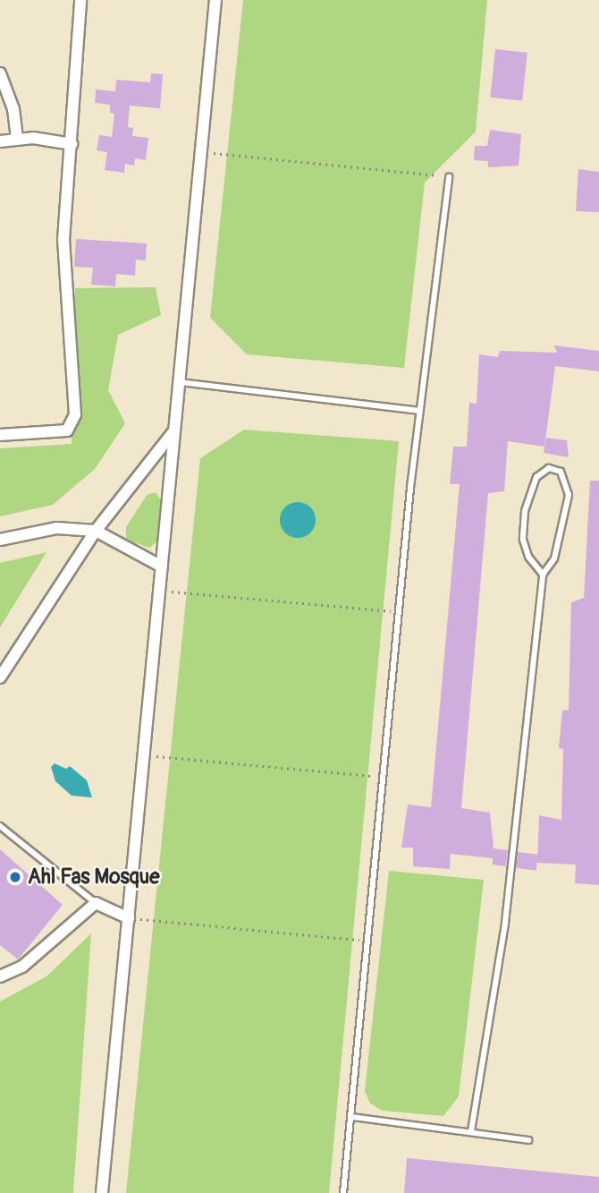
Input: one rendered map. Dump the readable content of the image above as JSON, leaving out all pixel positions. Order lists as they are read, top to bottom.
{
  "places": ["Ahl Fas Mosque"]
}
